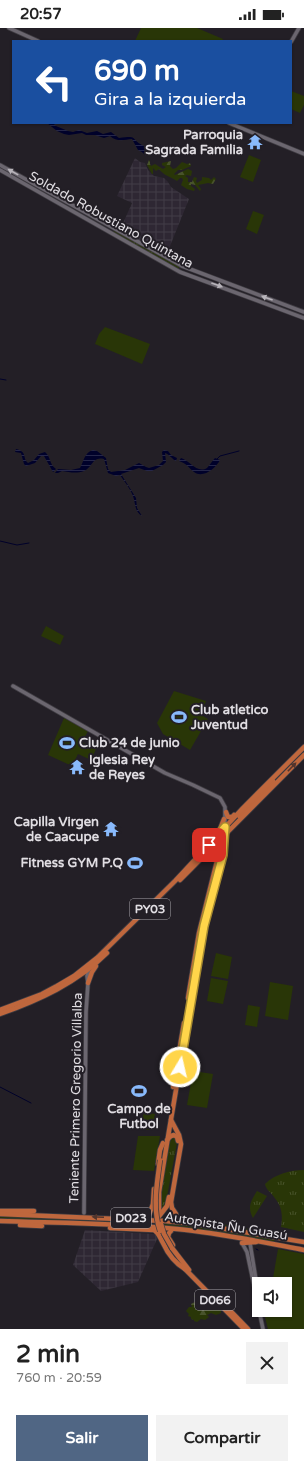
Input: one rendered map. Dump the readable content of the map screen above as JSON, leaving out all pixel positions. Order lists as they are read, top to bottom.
{
  "streets": {
    "highway": [
      "PY03",
      "D023",
      "Autopista Ñu Guasú",
      "D066"
    ],
    "street": ["Soldado Robustiano Quintana", "Teniente Primero Gregorio Villalba"]
  },
  "crossings": [
    ["PY03", "D066"]
  ],
  "places": {
    "temple": ["Parroquia Sagrada Familia", "Iglesia Rey de Reyes", "Capilla Virgen de Caacupe"],
    "sports": [
      "Club atletico Juventud",
      "Club 24 de junio",
      "Fitness GYM P.Q",
      "Campo de Futbol"
    ]
  },
  "page": {
    "status": "20:57",
    "turn": ["690 m", "Gira a la izquierda"],
    "heading": ["2 min", "760 m · 20:59"],
    "buttons": ["Salir", "Compartir"]
  }
}
